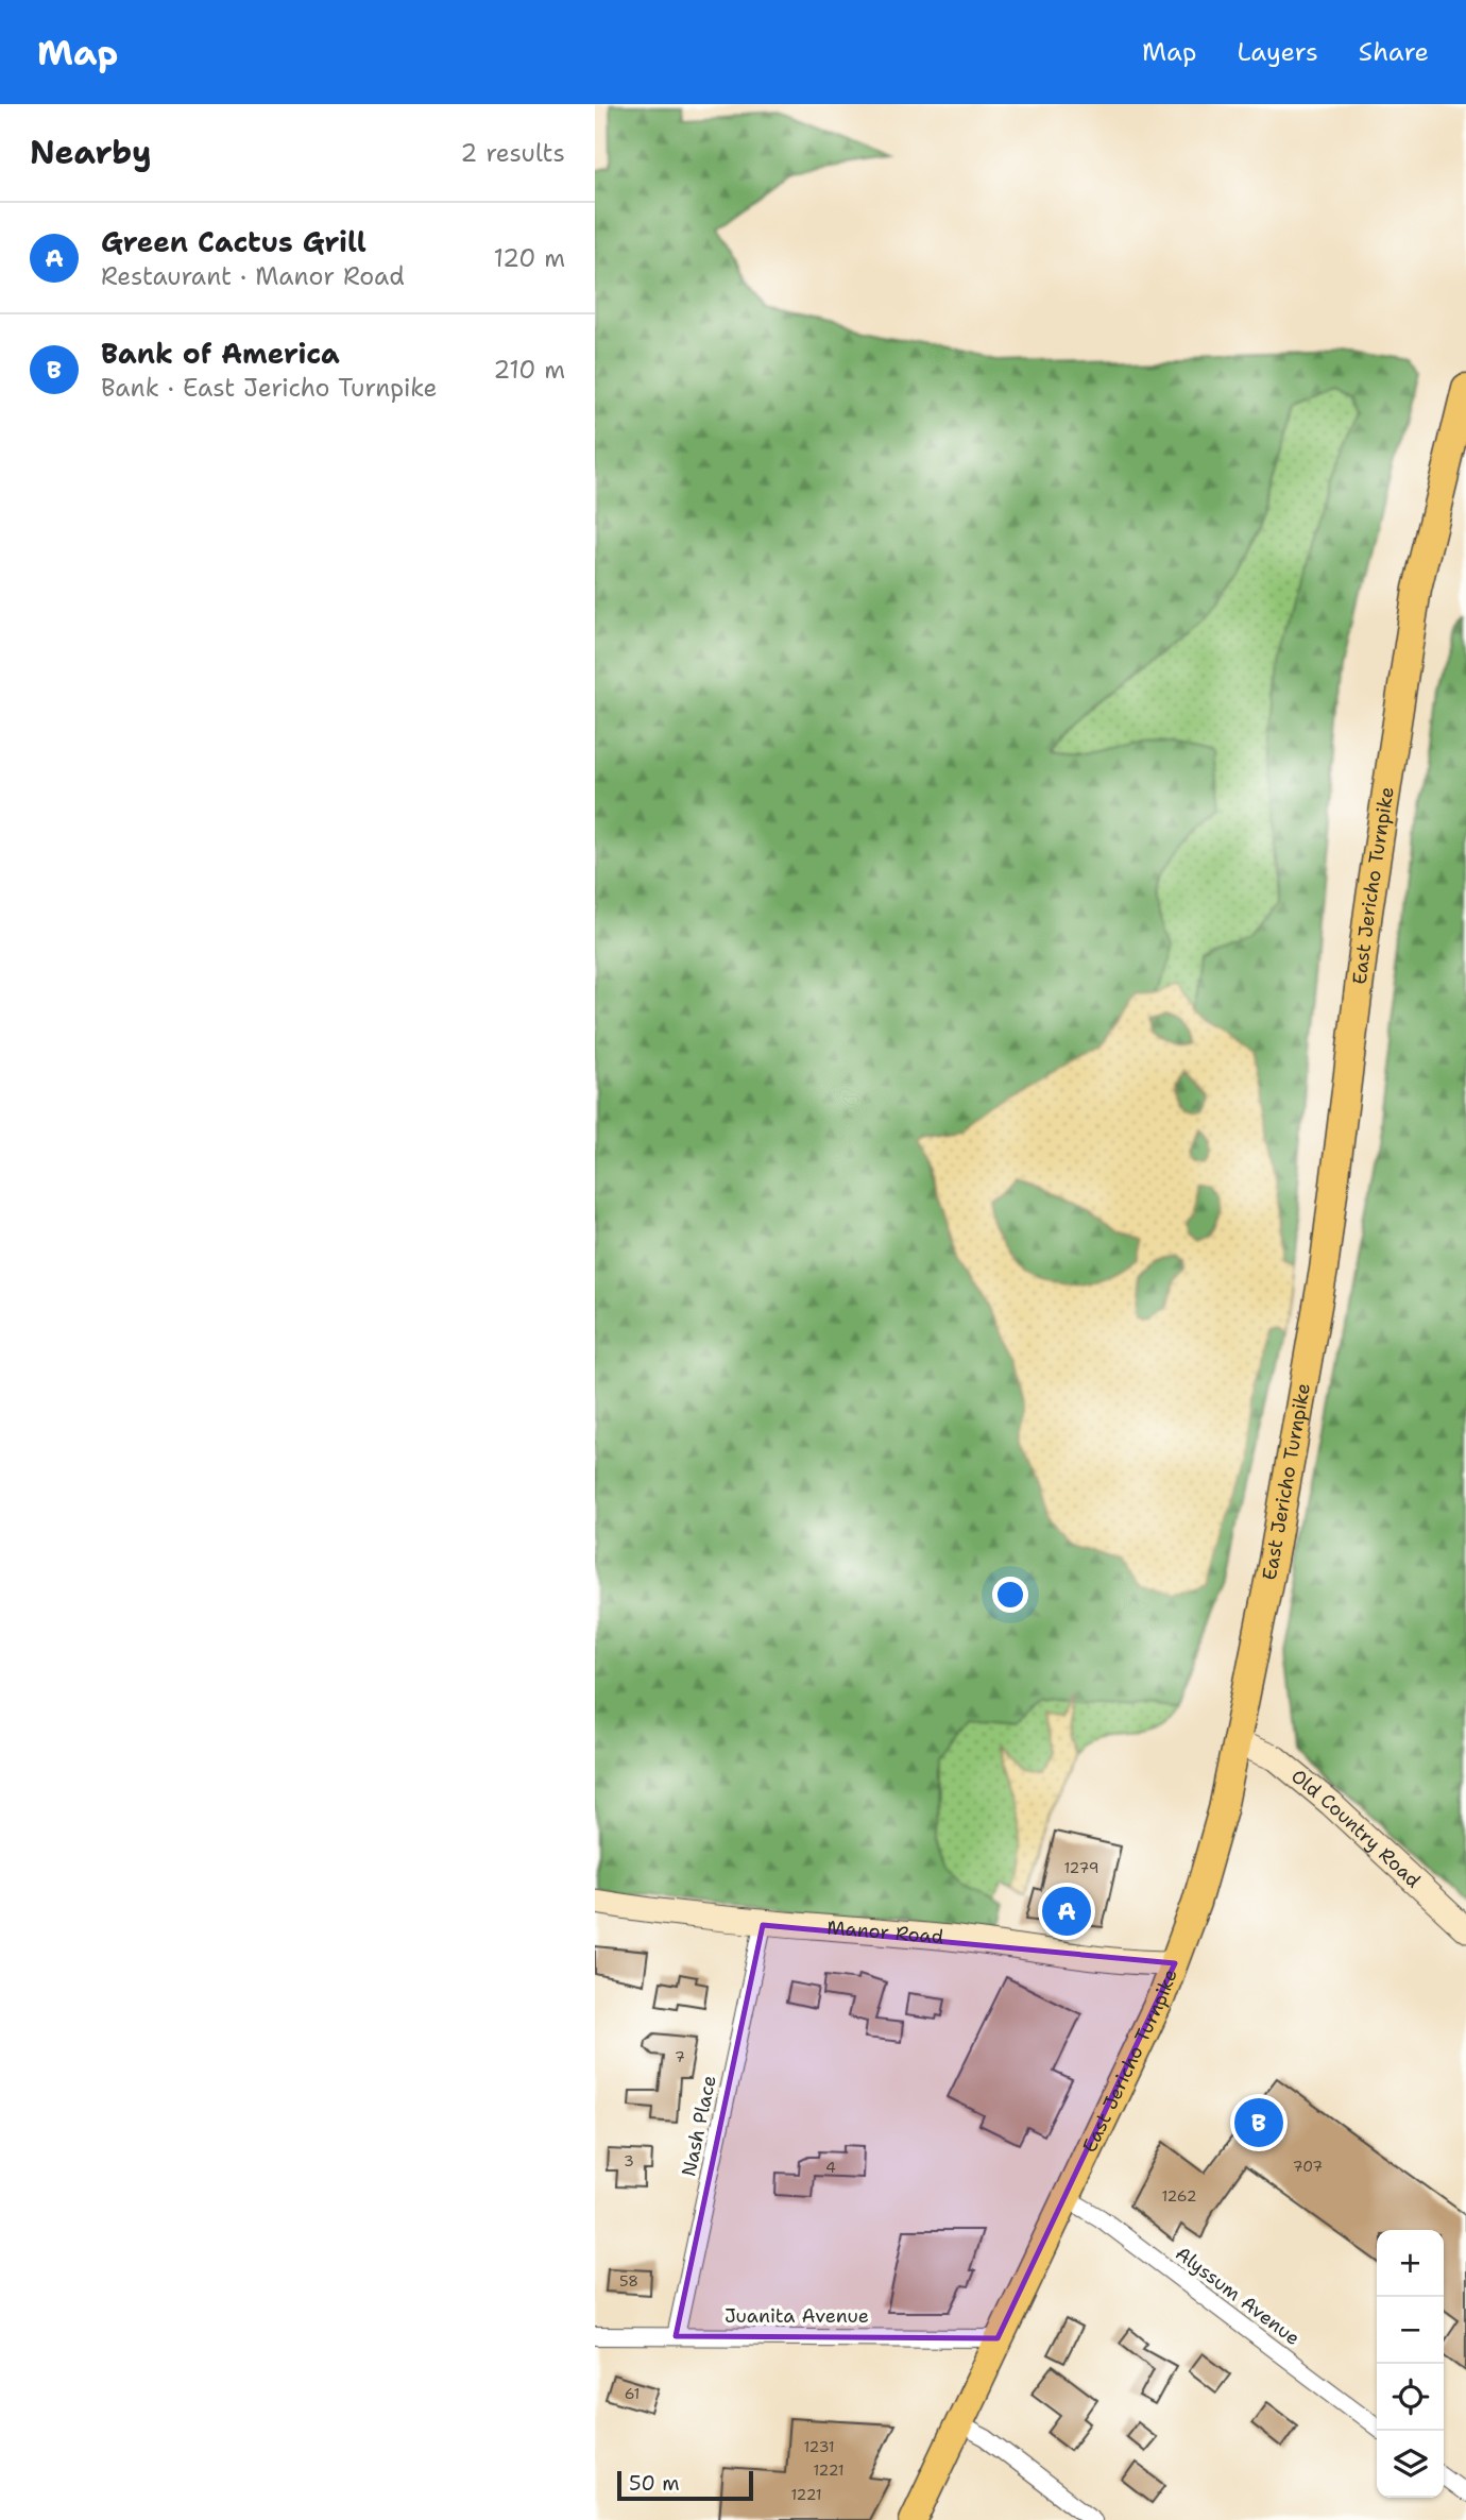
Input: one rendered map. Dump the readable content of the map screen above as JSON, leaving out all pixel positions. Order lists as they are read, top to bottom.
{
  "streets": {
    "main road": ["East Jericho Turnpike"],
    "street": [
      "Old Country Road",
      "Manor Road",
      "Nash Place",
      "Alyssum Avenue",
      "Juanita Avenue"
    ]
  },
  "crossings": [
    ["East Jericho Turnpike", "Old Country Road"],
    ["East Jericho Turnpike", "Manor Road"],
    ["East Jericho Turnpike", "Alyssum Avenue"],
    ["East Jericho Turnpike", "Juanita Avenue"],
    ["Manor Road", "Nash Place"],
    ["Nash Place", "Juanita Avenue"]
  ],
  "house_numbers": [
    "1279",
    "7",
    "3",
    "707",
    "4",
    "1262",
    "58",
    "61",
    "1231",
    "1221",
    "1221"
  ],
  "scale_bar": "50 m",
  "page": {
    "header": "Map",
    "nav": ["Map", "Layers", "Share"],
    "heading": ["Nearby", "2 results"],
    "list": [
      {
        "mark": "A",
        "name": "Green Cactus Grill",
        "note": "Restaurant · Manor Road",
        "value": "120 m"
      },
      {
        "mark": "B",
        "name": "Bank of America",
        "note": "Bank · East Jericho Turnpike",
        "value": "210 m"
      }
    ],
    "pins": ["A", "B"],
    "map_buttons": ["+", "−"],
    "scale": "50 m"
  }
}
